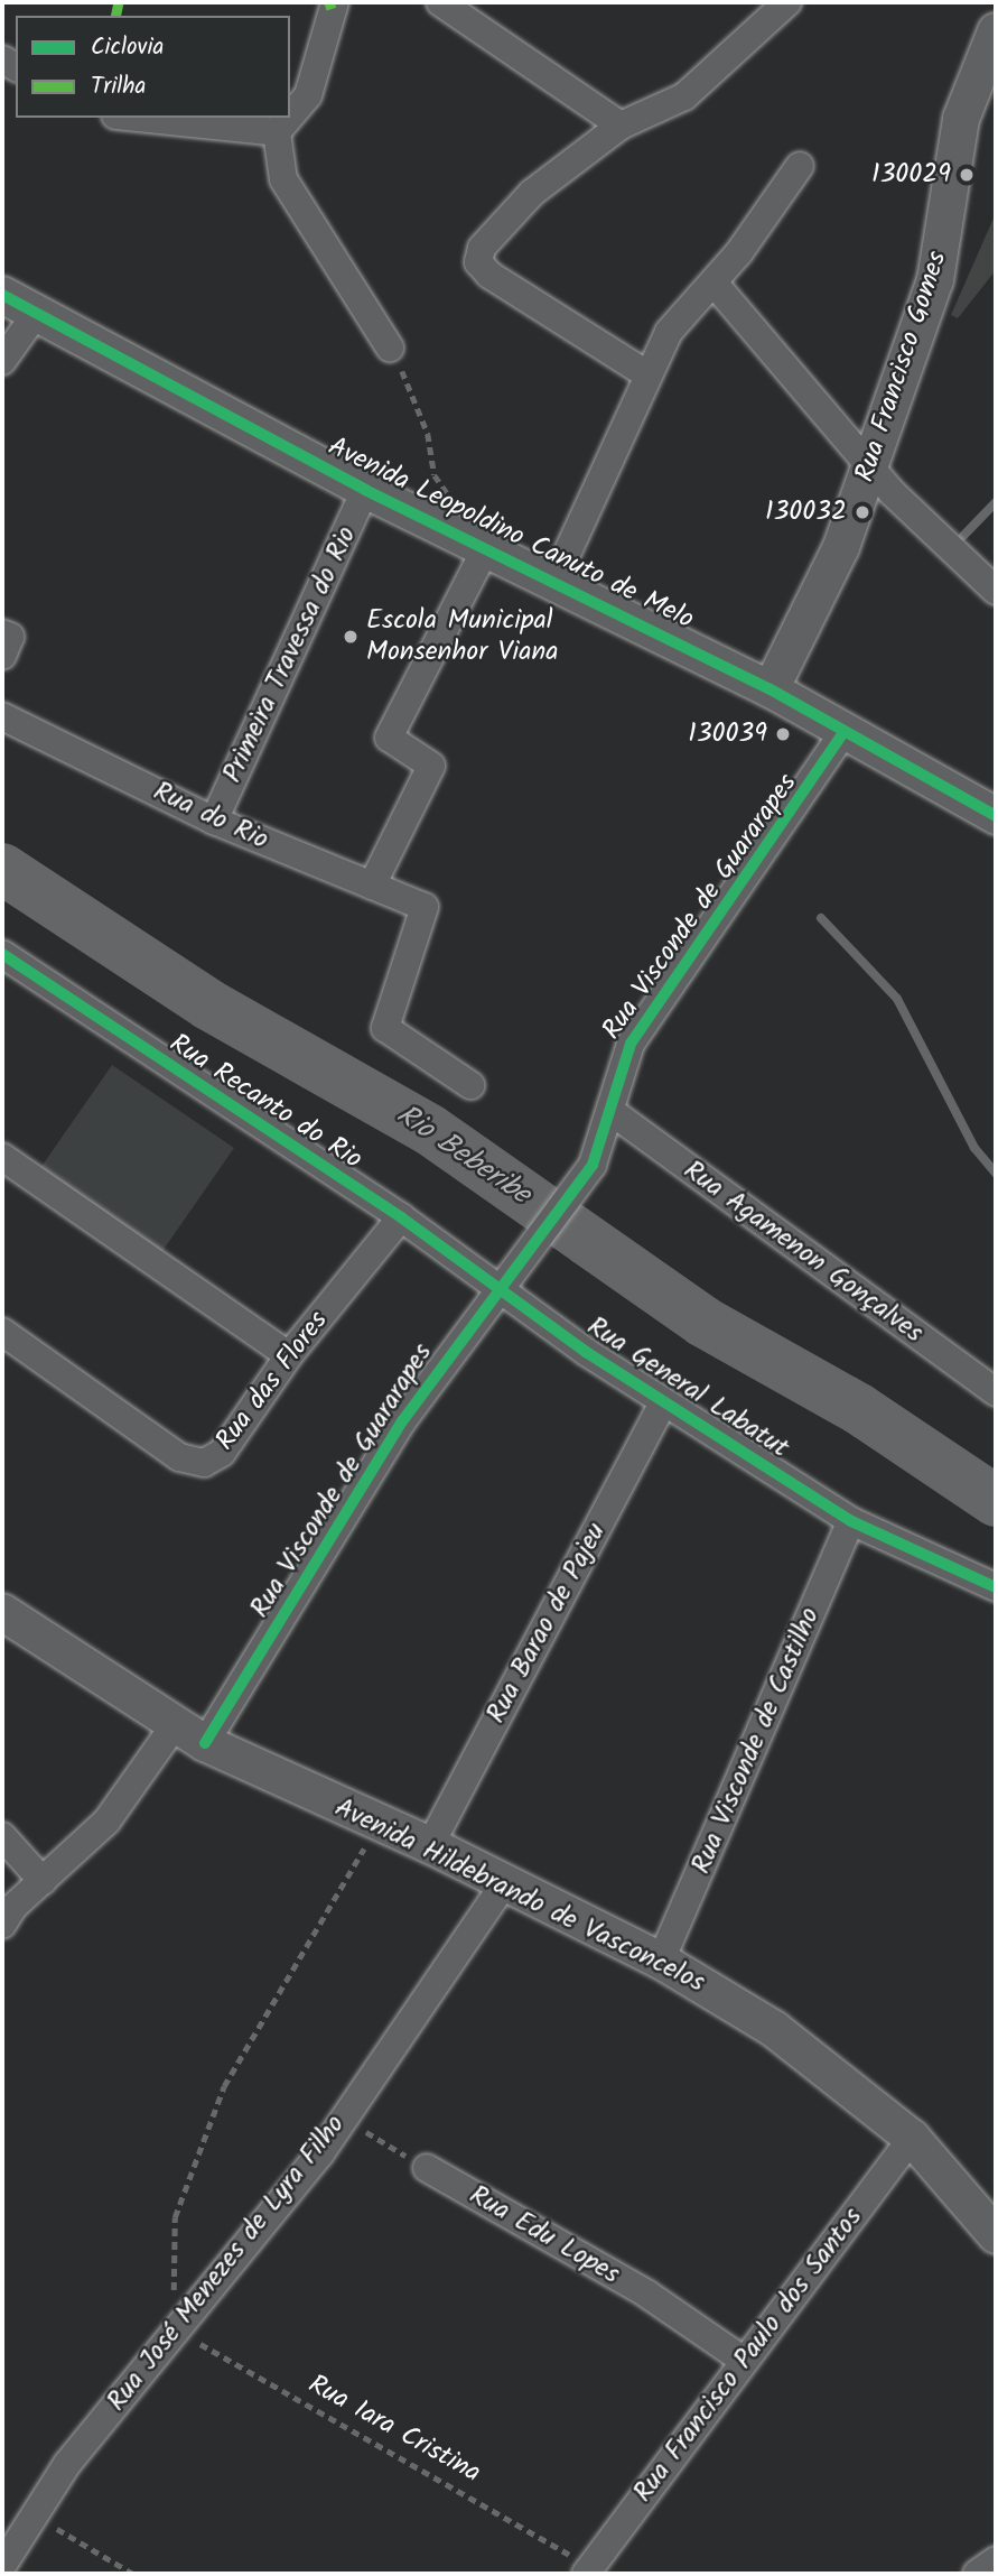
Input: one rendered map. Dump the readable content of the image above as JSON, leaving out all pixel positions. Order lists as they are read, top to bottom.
{
  "streets": {
    "street": [
      "Rua Francisco Gomes",
      "Avenida Leopoldino Canuto de Melo",
      "Primeira Travessa do Rio",
      "Rua do Rio",
      "Rua Visconde de Guararapes",
      "Rua Recanto do Rio",
      "Rua Agamenon Gonçalves",
      "Rua das Flores",
      "Rua General Labatut",
      "Rua Barao de Pajeu",
      "Rua Visconde de Castilho",
      "Avenida Hildebrando de Vasconcelos",
      "Rua Edu Lopes",
      "Rua José Menezes de Lyra Filho",
      "Rua Francisco Paulo dos Santos"
    ],
    "path": ["Rua Iara Cristina"]
  },
  "crossings": [
    ["Rua Francisco Gomes", "Avenida Leopoldino Canuto de Melo"],
    ["Avenida Leopoldino Canuto de Melo", "Primeira Travessa do Rio"],
    ["Avenida Leopoldino Canuto de Melo", "Rua Visconde de Guararapes"],
    ["Primeira Travessa do Rio", "Rua do Rio"],
    ["Rua Visconde de Guararapes", "Rua Recanto do Rio"],
    ["Rua Visconde de Guararapes", "Rua Agamenon Gonçalves"],
    ["Rua Visconde de Guararapes", "Rua General Labatut"],
    ["Rua Visconde de Guararapes", "Avenida Hildebrando de Vasconcelos"],
    ["Rua Recanto do Rio", "Rua das Flores"],
    ["Rua Recanto do Rio", "Rua General Labatut"],
    ["Rua General Labatut", "Rua Barao de Pajeu"],
    ["Rua General Labatut", "Rua Visconde de Castilho"],
    ["Rua Barao de Pajeu", "Avenida Hildebrando de Vasconcelos"],
    ["Rua Visconde de Castilho", "Avenida Hildebrando de Vasconcelos"],
    ["Avenida Hildebrando de Vasconcelos", "Rua José Menezes de Lyra Filho"],
    ["Avenida Hildebrando de Vasconcelos", "Rua Francisco Paulo dos Santos"],
    ["Rua Edu Lopes", "Rua Francisco Paulo dos Santos"],
    ["Rua José Menezes de Lyra Filho", "Rua Iara Cristina"],
    ["Rua Francisco Paulo dos Santos", "Rua Iara Cristina"]
  ],
  "water": ["Rio Beberibe"],
  "places": [
    "130029",
    "130032",
    "Escola Municipal Monsenhor Viana",
    "130039"
  ],
  "legend": ["Ciclovia", "Trilha"]
}
